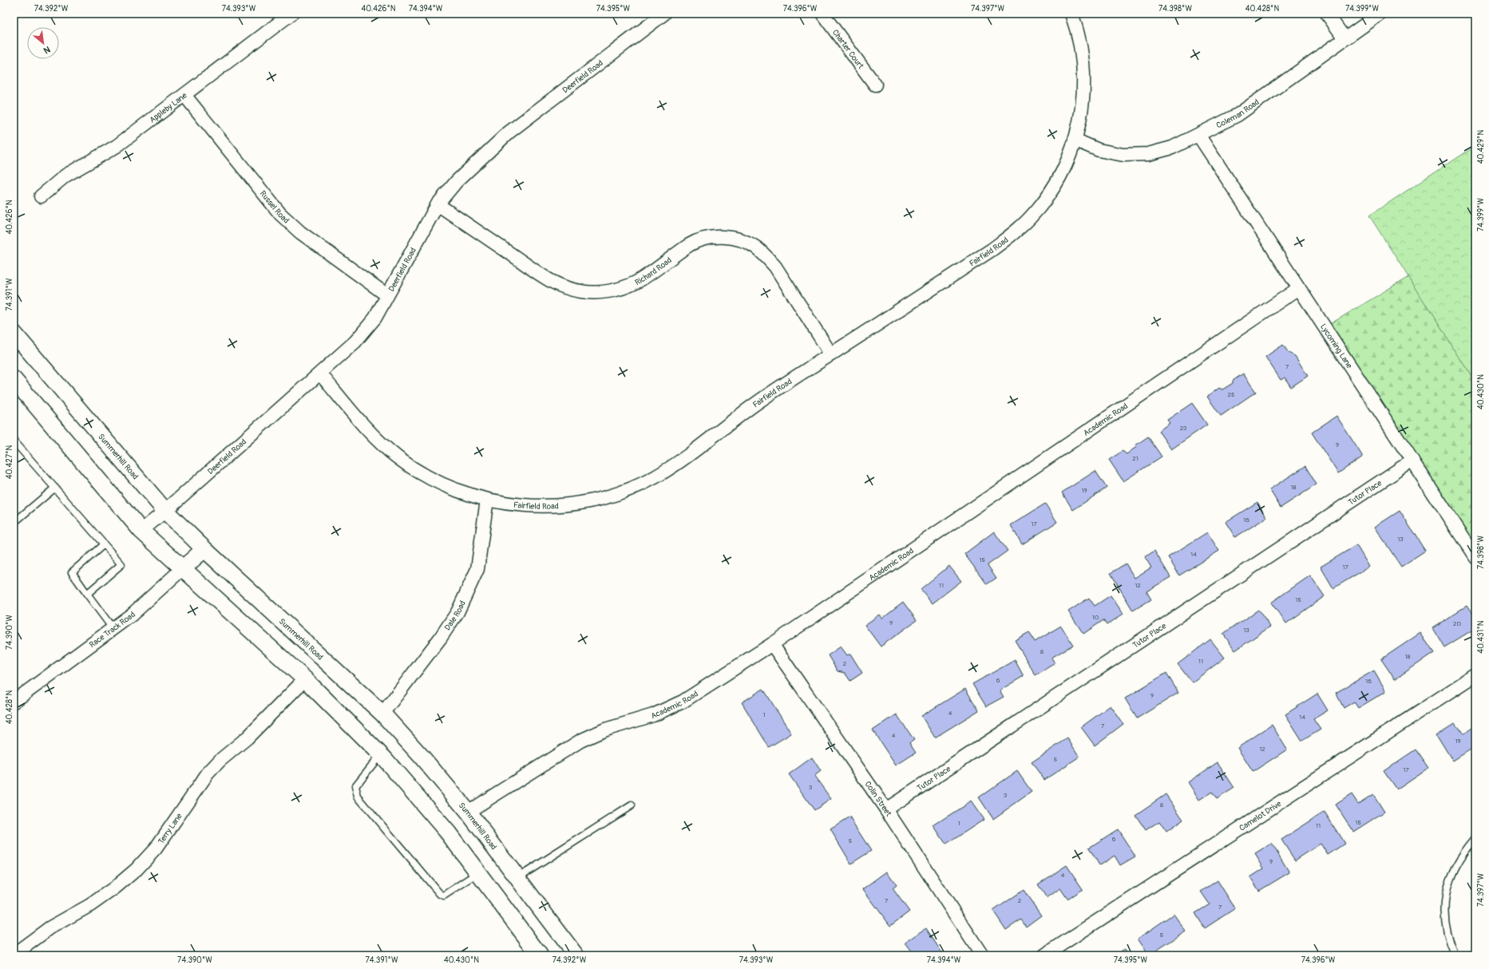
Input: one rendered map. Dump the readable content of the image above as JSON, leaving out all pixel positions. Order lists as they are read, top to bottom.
{
  "streets": {
    "street": [
      "Charter Court",
      "Deerfield Road",
      "Appleby Lane",
      "Coleman Road",
      "Russel Road",
      "Fairfield Road",
      "Richard Road",
      "Lycoming Lane",
      "Academic Road",
      "Summerhill Road",
      "Tutor Place",
      "Dale Road",
      "Race Track Road",
      "Colin Street",
      "Camelot Drive",
      "Terry Lane"
    ]
  },
  "crossings": [
    ["Deerfield Road", "Russel Road"],
    ["Deerfield Road", "Fairfield Road"],
    ["Deerfield Road", "Richard Road"],
    ["Deerfield Road", "Summerhill Road"],
    ["Appleby Lane", "Russel Road"],
    ["Coleman Road", "Fairfield Road"],
    ["Coleman Road", "Lycoming Lane"],
    ["Fairfield Road", "Richard Road"],
    ["Fairfield Road", "Dale Road"],
    ["Lycoming Lane", "Academic Road"],
    ["Lycoming Lane", "Tutor Place"],
    ["Academic Road", "Summerhill Road"],
    ["Academic Road", "Colin Street"],
    ["Summerhill Road", "Dale Road"],
    ["Summerhill Road", "Race Track Road"],
    ["Tutor Place", "Colin Street"]
  ],
  "house_numbers": [
    "7",
    "25",
    "23",
    "9",
    "21",
    "18",
    "19",
    "16",
    "17",
    "13",
    "14",
    "15",
    "17",
    "11",
    "12",
    "15",
    "10",
    "9",
    "20",
    "13",
    "8",
    "18",
    "11",
    "2",
    "6",
    "16",
    "9",
    "4",
    "1",
    "14",
    "7",
    "4",
    "19",
    "12",
    "5",
    "17",
    "3",
    "3",
    "8",
    "15",
    "1",
    "11",
    "6",
    "5",
    "9",
    "4",
    "7",
    "2",
    "7",
    "5"
  ],
  "north": "bottom right",
  "coordinates": [
    "74.392°W",
    "74.393°W",
    "40.426°N",
    "74.394°W",
    "74.395°W",
    "74.396°W",
    "74.397°W",
    "74.398°W",
    "40.428°N",
    "74.399°W",
    "40.429°N",
    "74.391°W",
    "40.430°N",
    "40.427°N",
    "74.390°W",
    "40.431°N"
  ]
}
